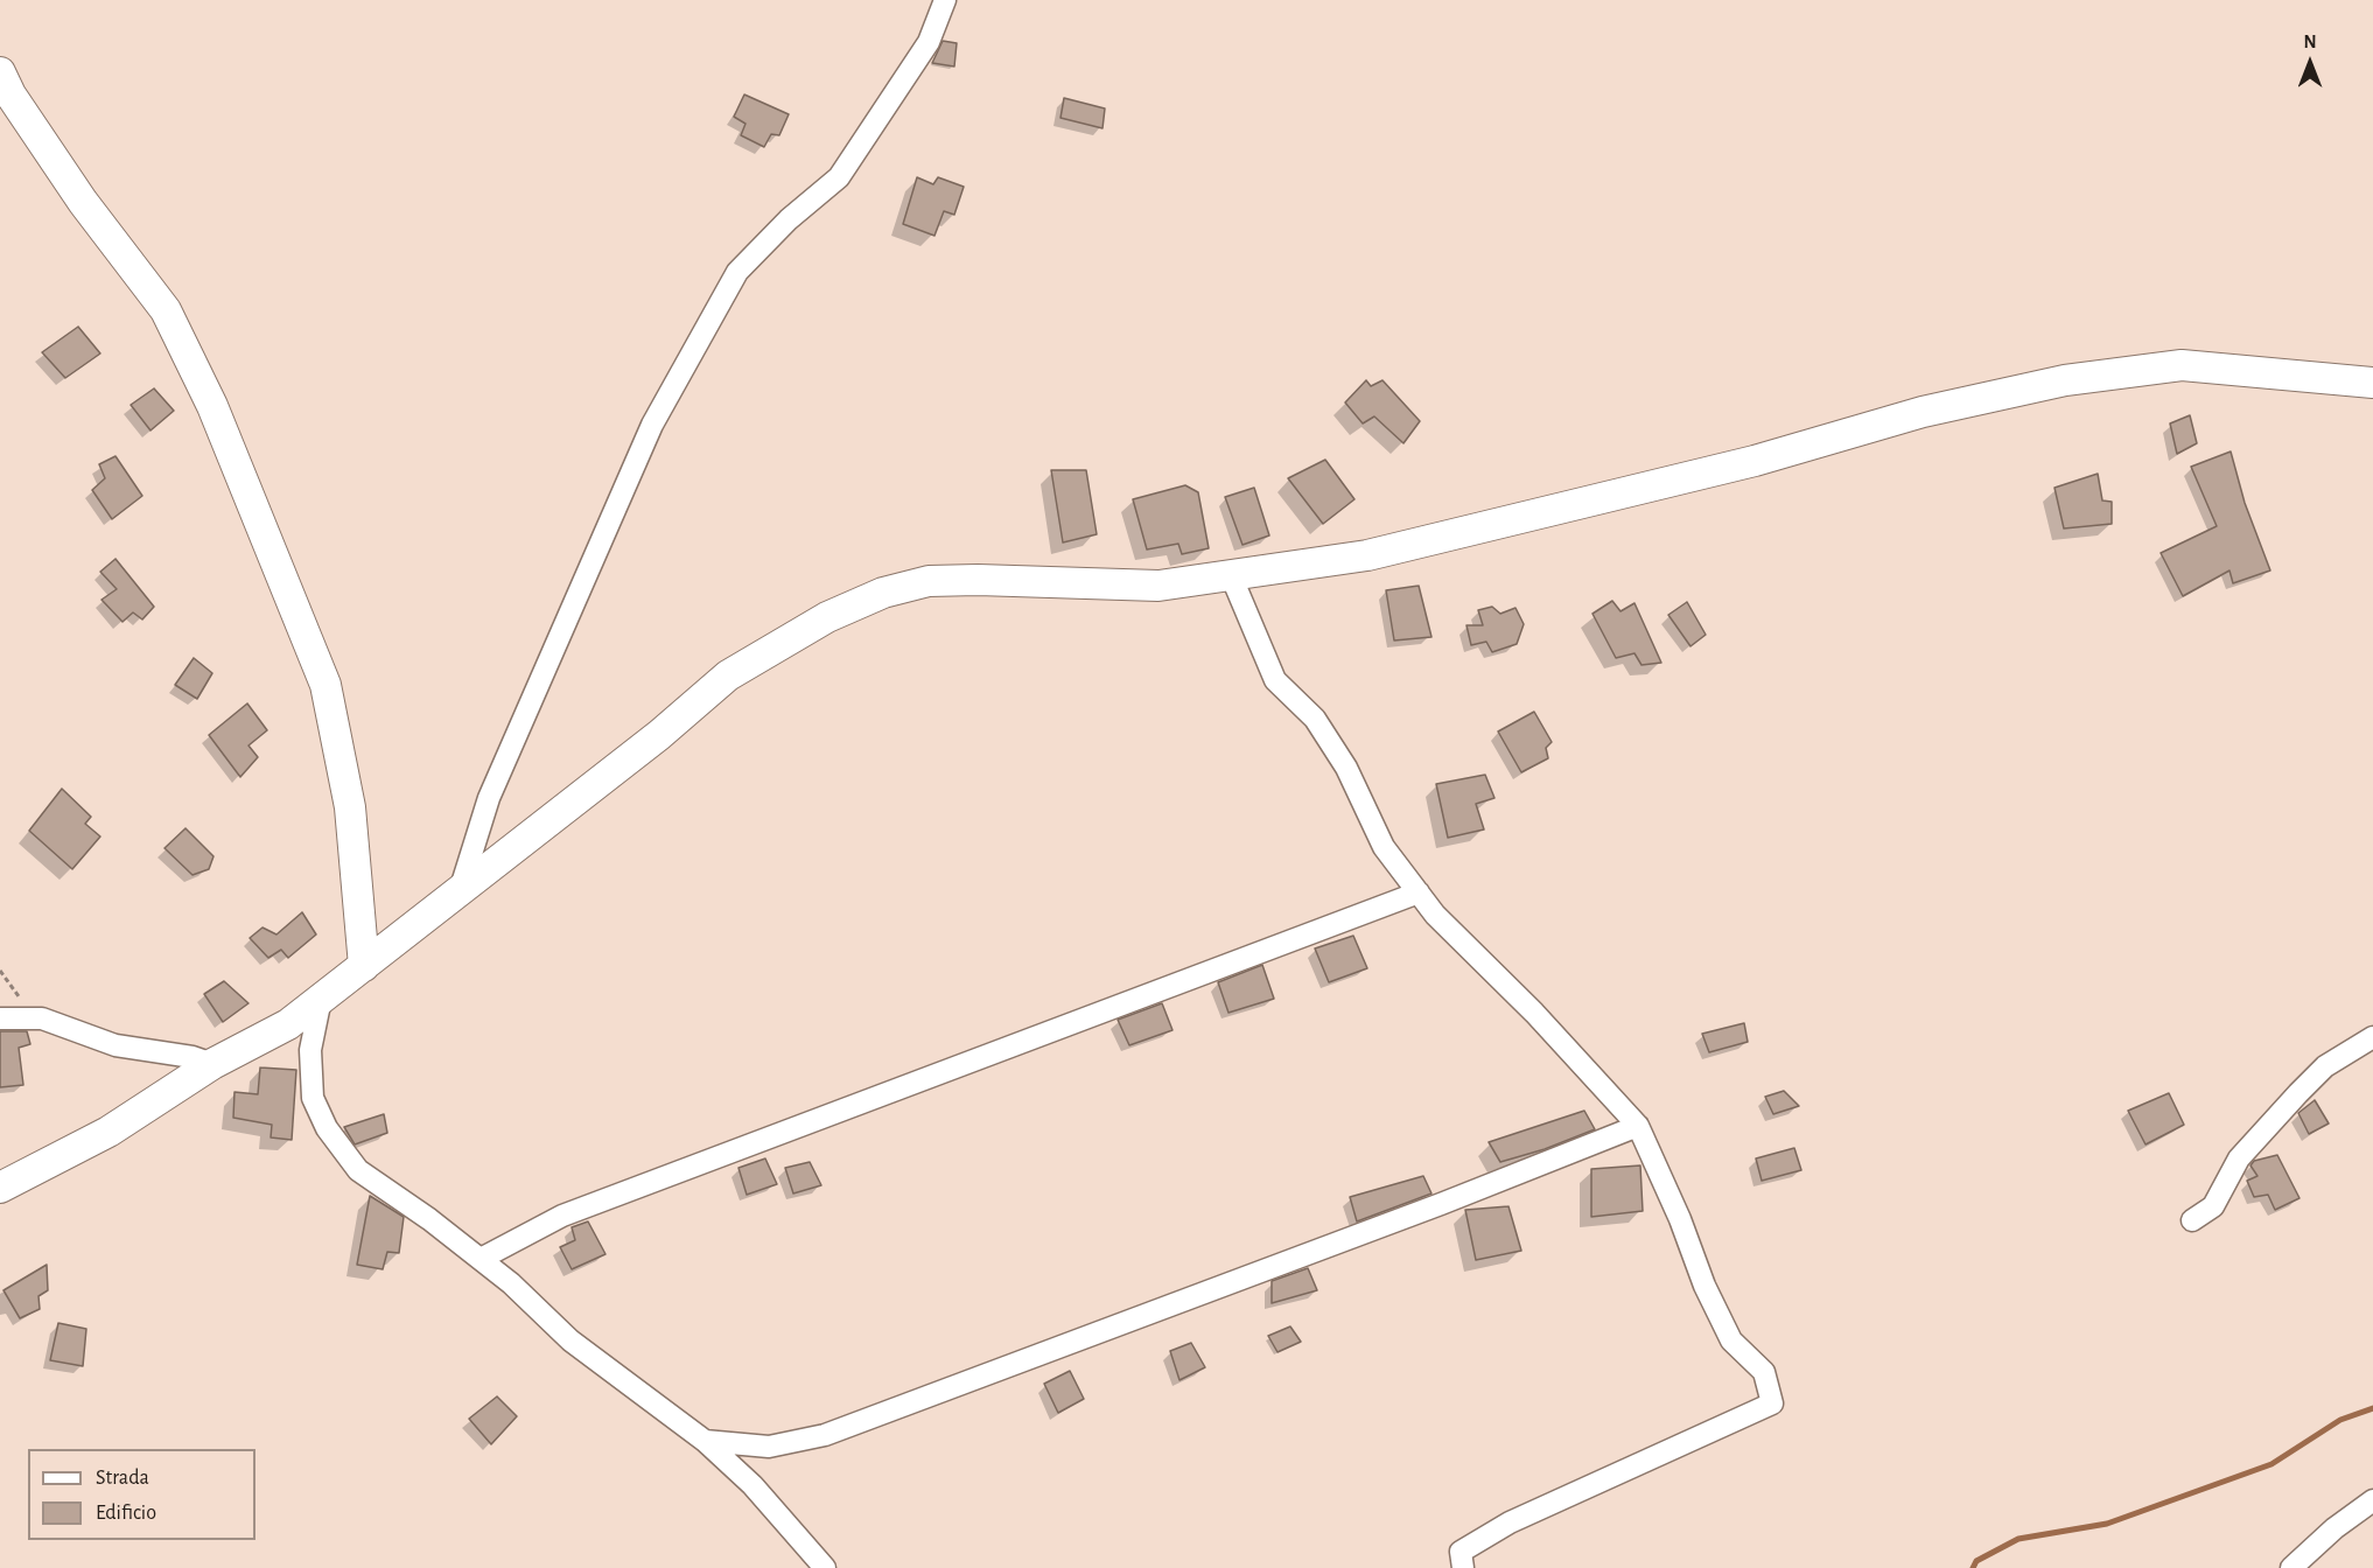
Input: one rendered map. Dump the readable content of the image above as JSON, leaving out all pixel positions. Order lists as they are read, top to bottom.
{
  "legend": ["Strada", "Edificio"],
  "north": "top"
}
